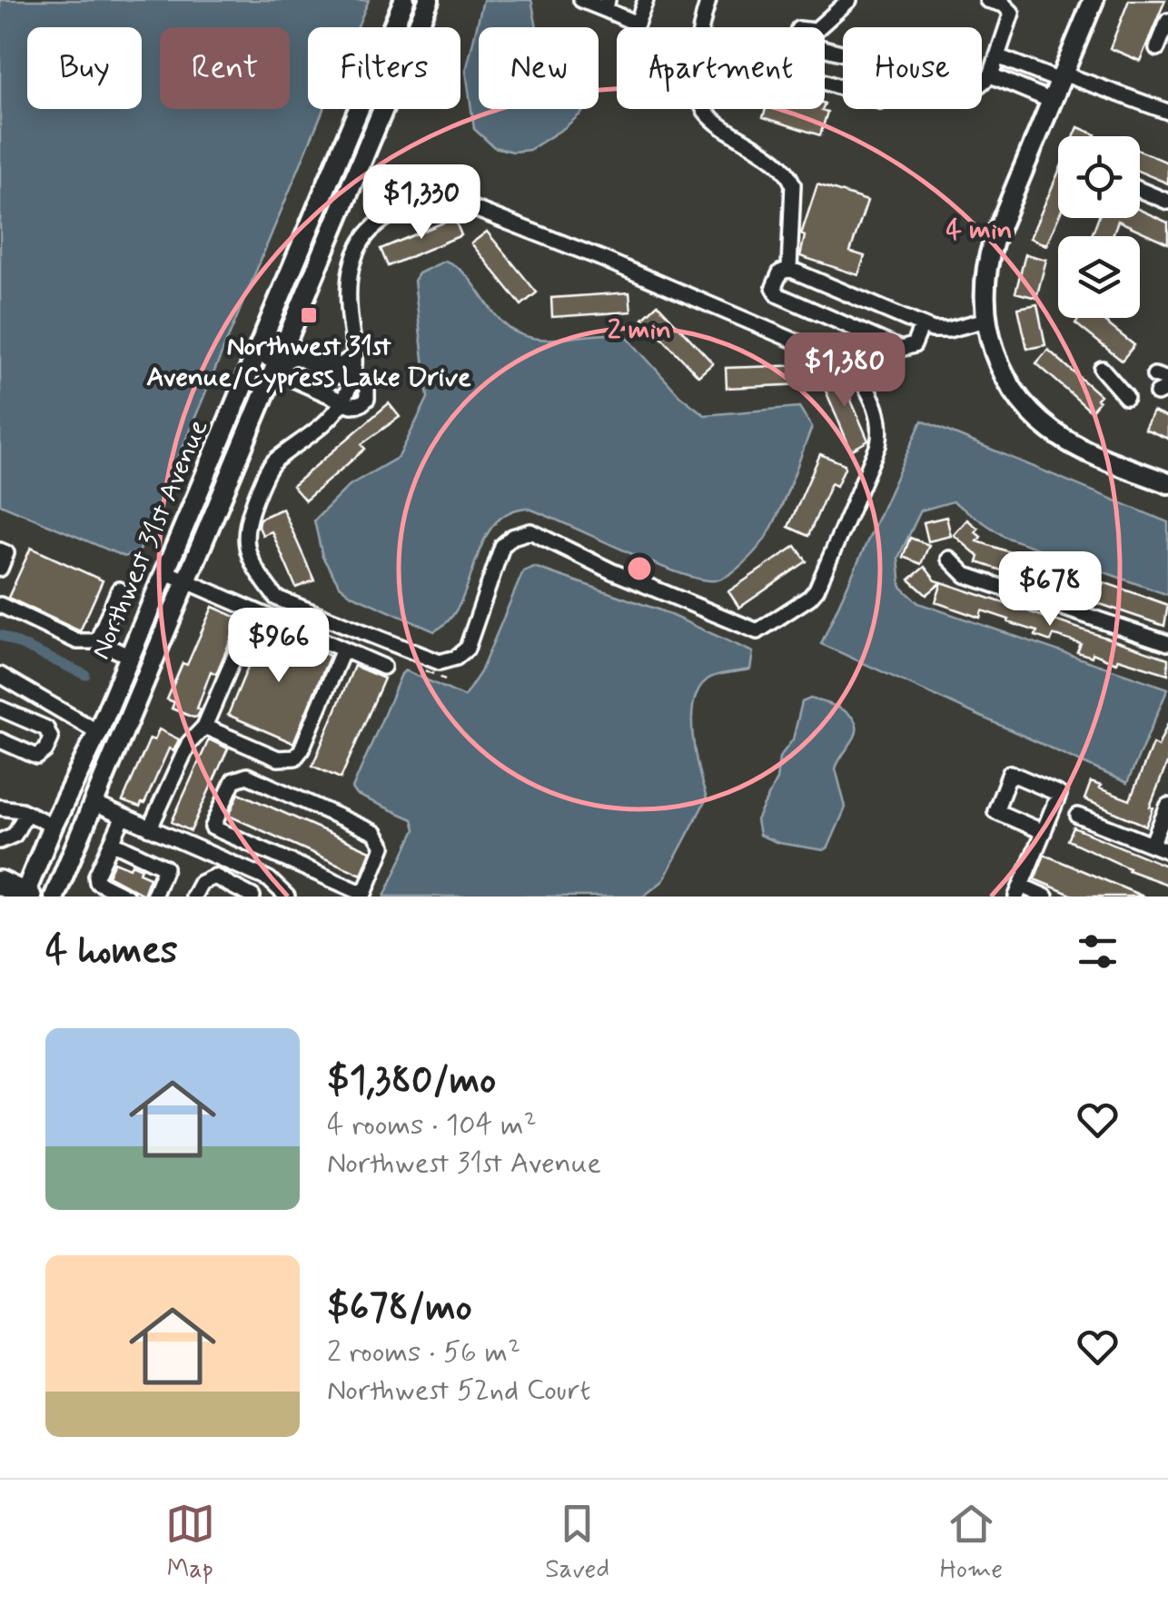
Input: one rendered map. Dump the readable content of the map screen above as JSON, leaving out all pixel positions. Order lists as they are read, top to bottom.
{
  "streets": {
    "main road": ["Northwest 31st Avenue"]
  },
  "places": {
    "transit": ["Northwest 31st Avenue/Cypress Lake Drive"]
  },
  "page": {
    "chip": [
      "Buy",
      "Rent",
      "Filters",
      "New",
      "Apartment",
      "House"
    ],
    "price": [
      "$1,330",
      "$1,380",
      "$678",
      "$966"
    ],
    "heading": "4 homes",
    "list": [
      {
        "name": "$1,380/mo",
        "note": "4 rooms · 104 m² · Northwest 31st Avenue"
      },
      {
        "name": "$678/mo",
        "note": "2 rooms · 56 m² · Northwest 52nd Court"
      }
    ],
    "tabs": ["Map", "Saved", "Home"]
  },
  "rings": ["4 min", "2 min"]
}
